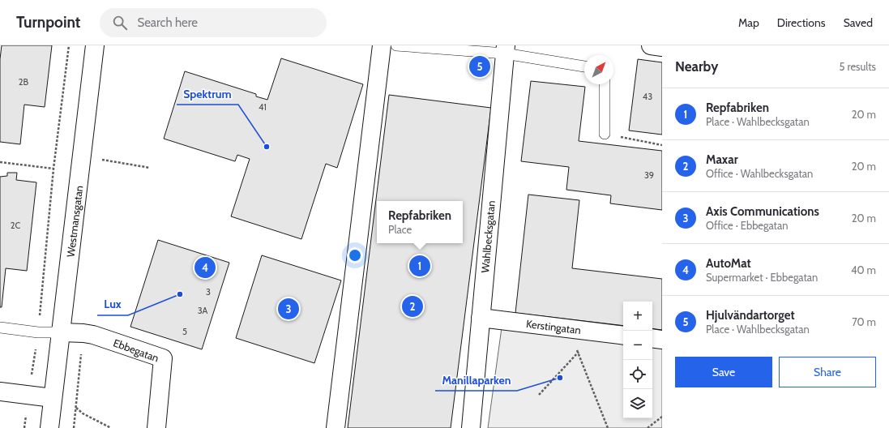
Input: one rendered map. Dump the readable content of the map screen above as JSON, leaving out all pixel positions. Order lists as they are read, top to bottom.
{
  "streets": {
    "street": [
      "Westmansgatan",
      "Wahlbecksgatan",
      "Kerstingatan",
      "Ebbegatan"
    ]
  },
  "crossings": [
    ["Westmansgatan", "Ebbegatan"],
    ["Wahlbecksgatan", "Kerstingatan"]
  ],
  "places": ["Spektrum", "Lux", "Manillaparken"],
  "house_numbers": [
    "2B",
    "43",
    "41",
    "39",
    "2C",
    "3",
    "3A",
    "5"
  ],
  "north": "top right",
  "page": {
    "header": "Turnpoint",
    "search": "Search here",
    "nav": ["Map", "Directions", "Saved"],
    "heading": ["Nearby", "5 results"],
    "pins": [
      "5",
      "1",
      "4",
      "2",
      "3"
    ],
    "list": [
      {
        "mark": "1",
        "name": "Repfabriken",
        "note": "Place · Wahlbecksgatan",
        "value": "20 m"
      },
      {
        "mark": "2",
        "name": "Maxar",
        "note": "Office · Wahlbecksgatan",
        "value": "20 m"
      },
      {
        "mark": "3",
        "name": "Axis Communications",
        "note": "Office · Ebbegatan",
        "value": "20 m"
      },
      {
        "mark": "4",
        "name": "AutoMat",
        "note": "Supermarket · Ebbegatan",
        "value": "40 m"
      },
      {
        "mark": "5",
        "name": "Hjulvändartorget",
        "note": "Place · Wahlbecksgatan",
        "value": "70 m"
      }
    ],
    "popup": ["Repfabriken", "Place"],
    "map_buttons": ["+", "−"],
    "buttons": ["Save", "Share"]
  }
}
